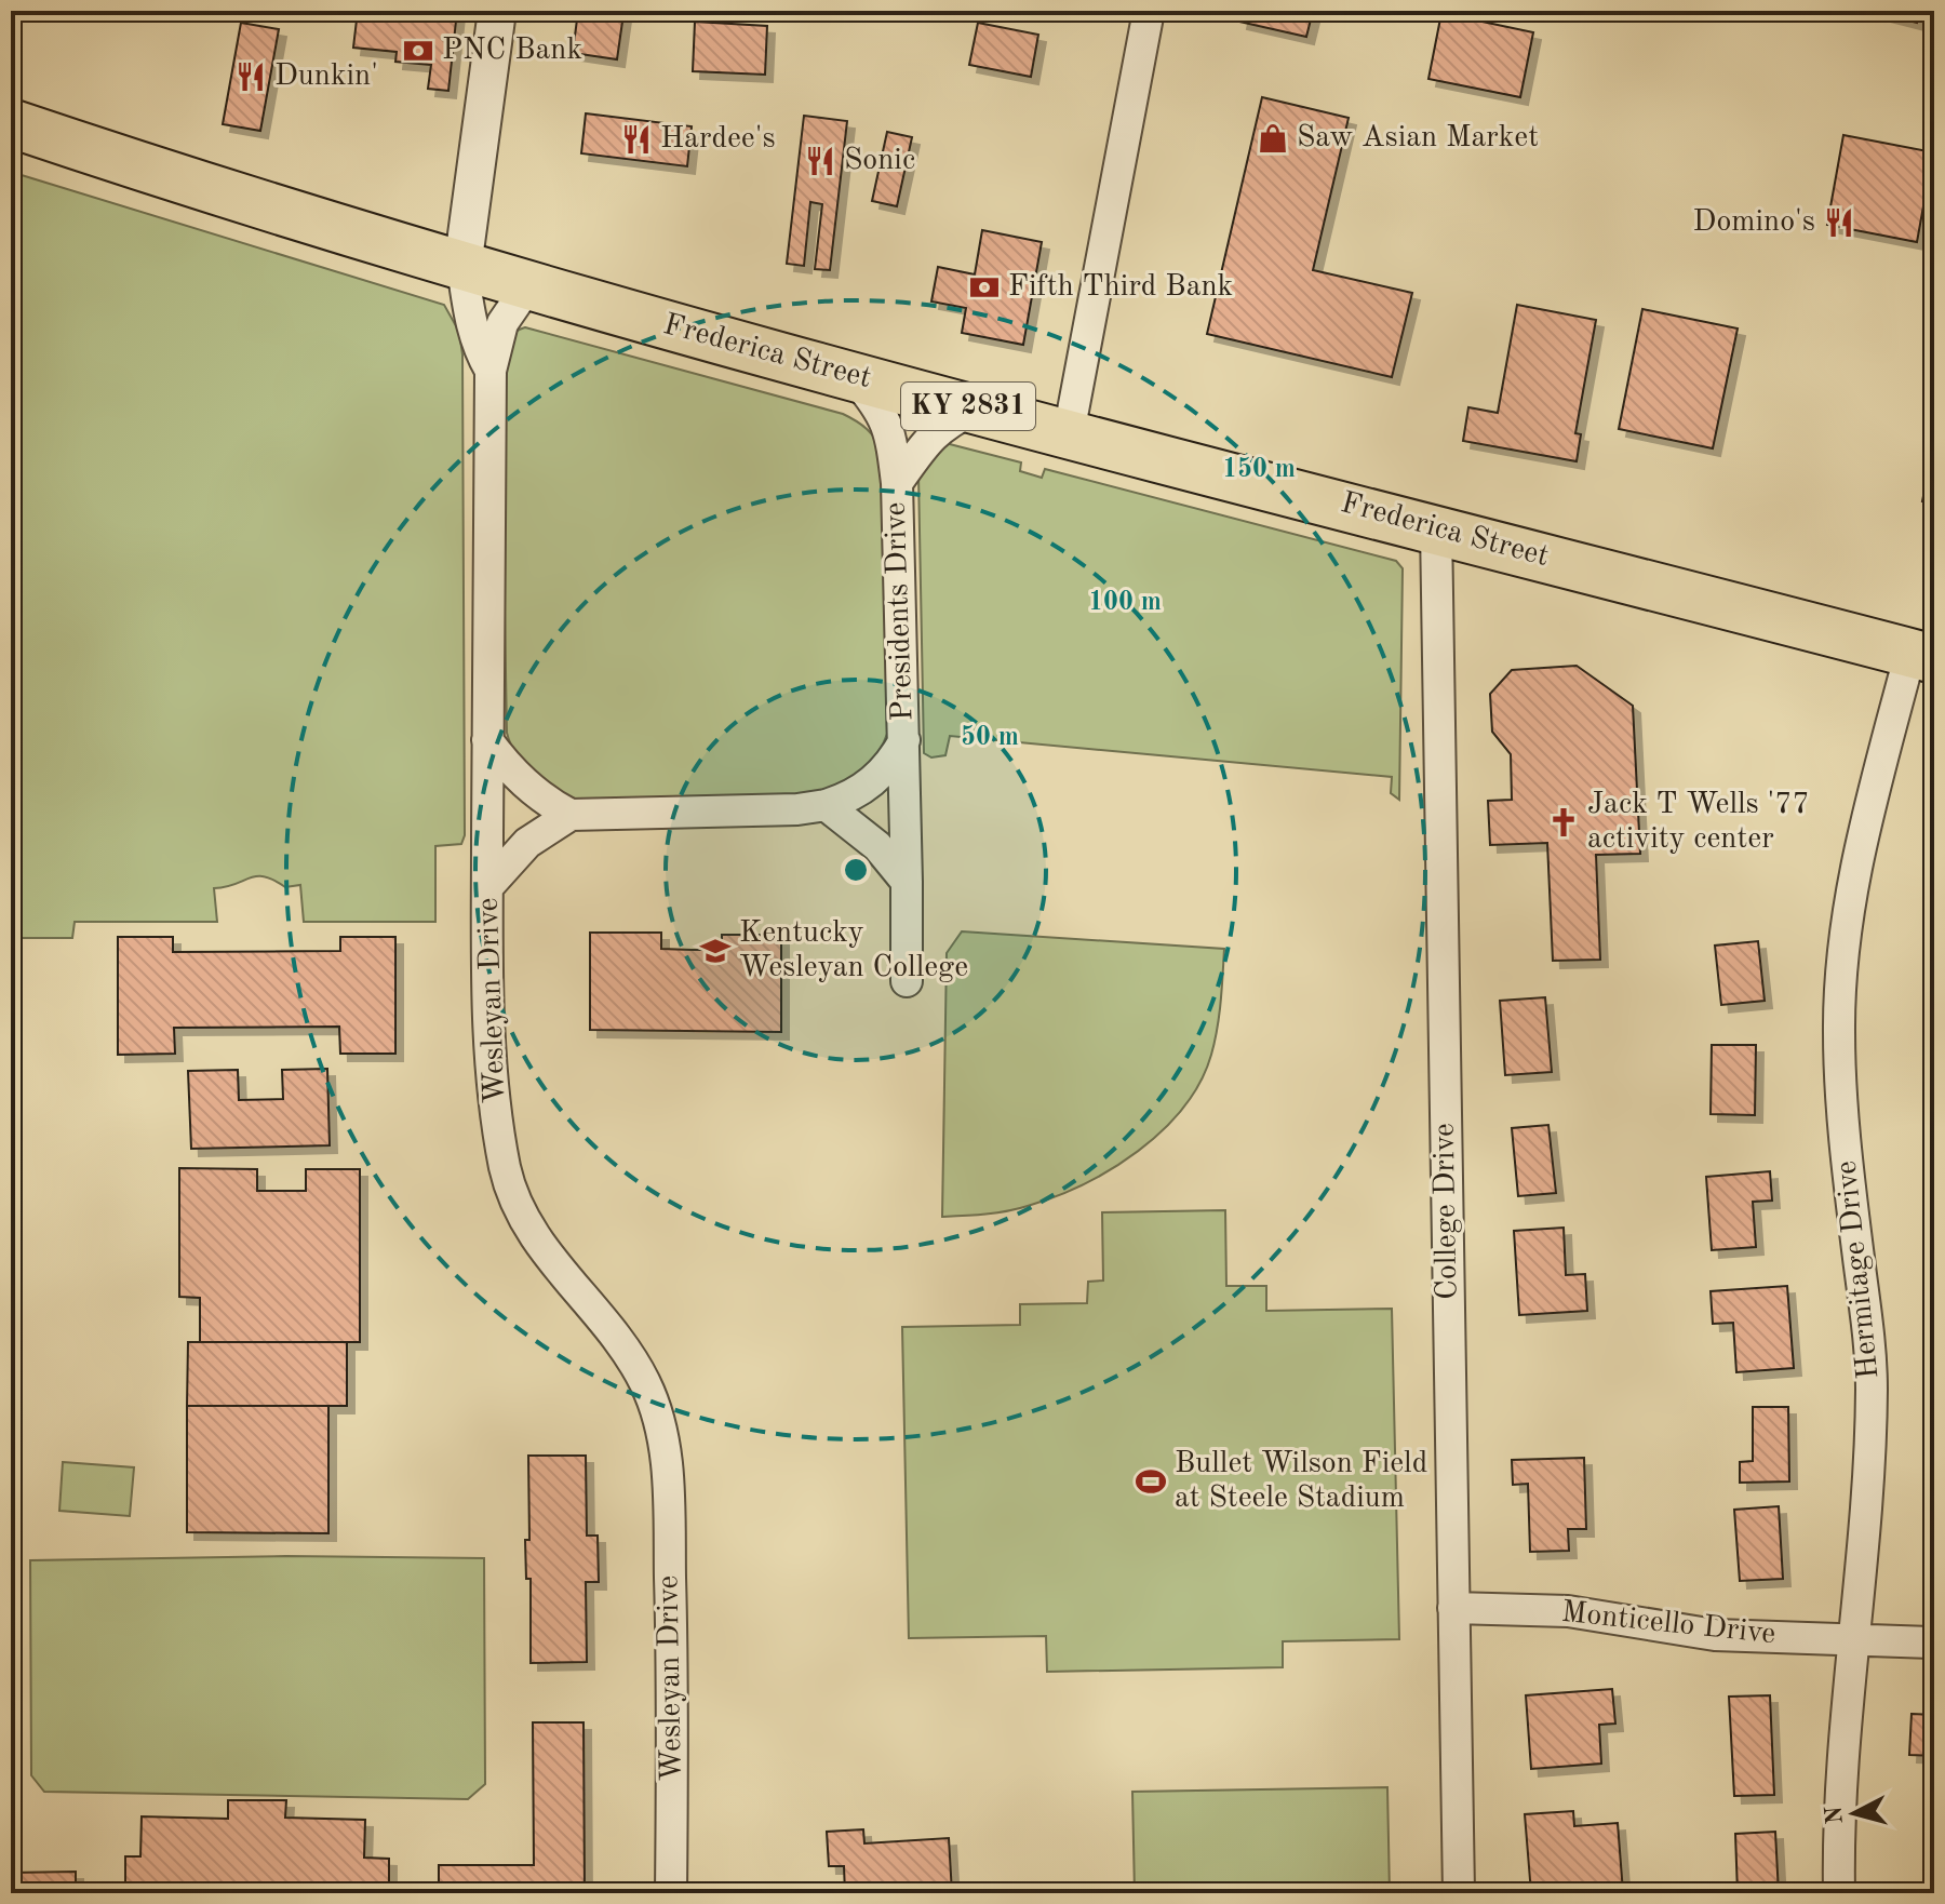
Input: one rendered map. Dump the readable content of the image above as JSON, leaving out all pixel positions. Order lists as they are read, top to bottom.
{
  "streets": {
    "main road": ["Frederica Street", "KY 2831"],
    "street": [
      "Presidents Drive",
      "Wesleyan Drive",
      "College Drive",
      "Hermitage Drive",
      "Monticello Drive"
    ]
  },
  "crossings": [
    ["Frederica Street", "Presidents Drive"],
    ["Frederica Street", "Wesleyan Drive"],
    ["Frederica Street", "College Drive"],
    ["Frederica Street", "Hermitage Drive"],
    ["College Drive", "Monticello Drive"],
    ["Hermitage Drive", "Monticello Drive"]
  ],
  "places": {
    "bank": ["PNC Bank", "Fifth Third Bank"],
    "restaurant": [
      "Dunkin'",
      "Hardee's",
      "Sonic",
      "Domino's"
    ],
    "shop": ["Saw Asian Market"],
    "church": ["Jack T Wells '77 activity center"],
    "school or university": ["Kentucky Wesleyan College"],
    "sports": ["Bullet Wilson Field at Steele Stadium"]
  },
  "north": "left",
  "rings": ["150 m", "100 m", "50 m"]
}
